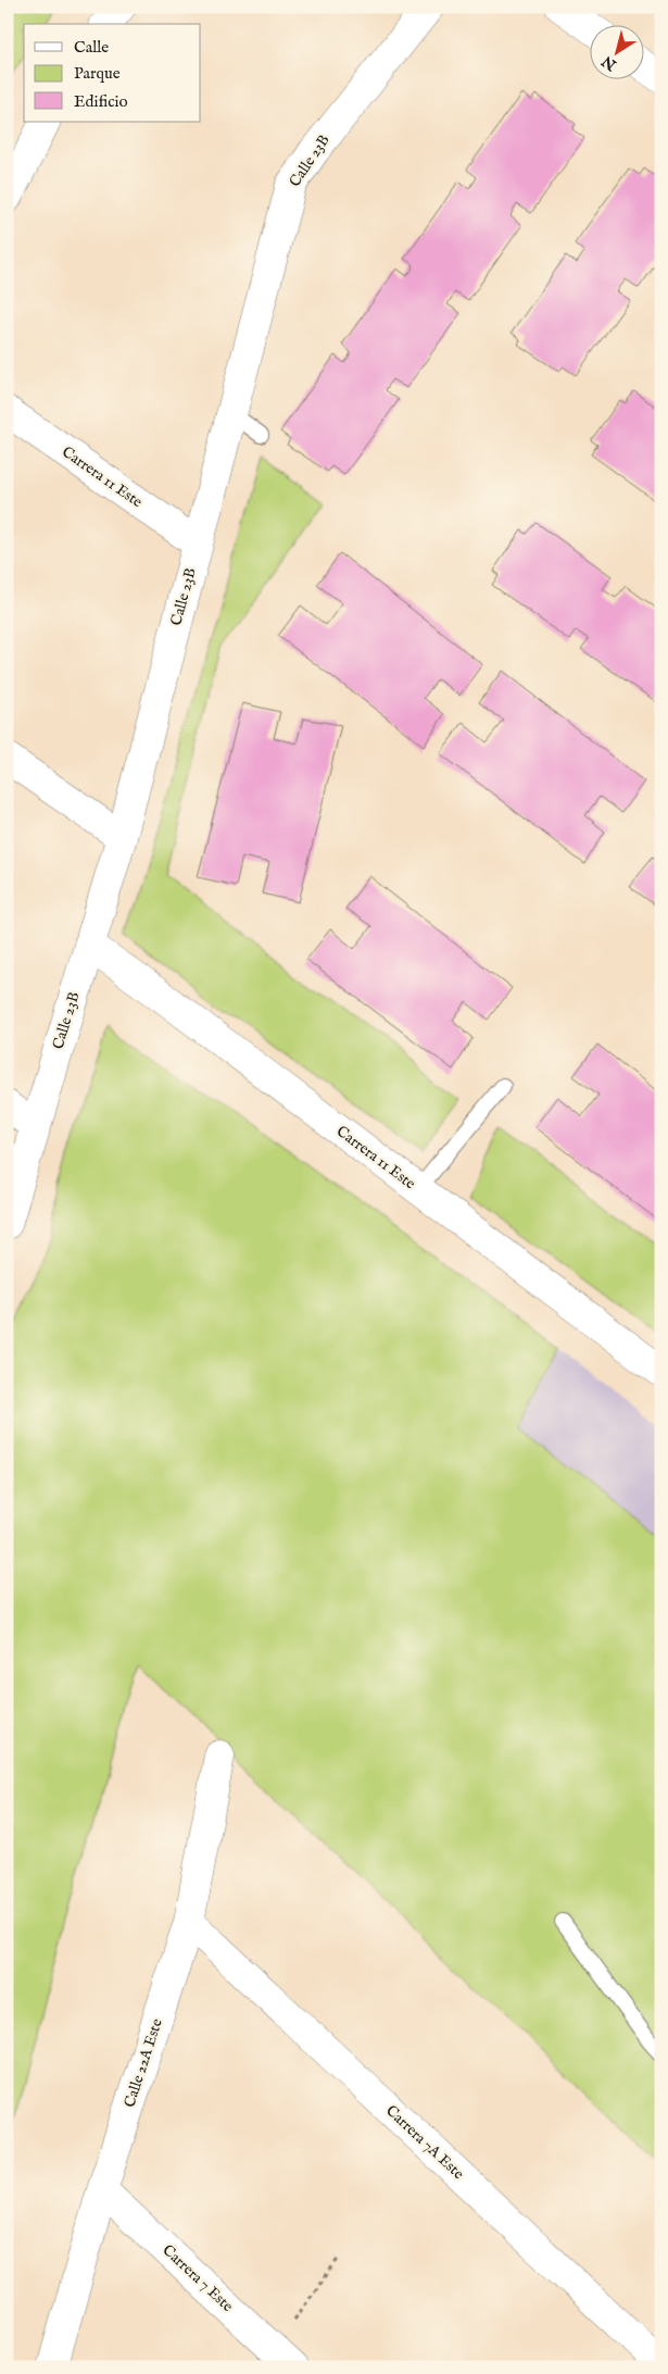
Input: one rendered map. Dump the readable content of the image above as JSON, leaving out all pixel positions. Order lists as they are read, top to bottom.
{
  "streets": {
    "street": [
      "Calle 23B",
      "Carrera 11 Este",
      "Calle 22A Este",
      "Carrera 7A Este",
      "Carrera 7 Este"
    ]
  },
  "crossings": [
    ["Calle 23B", "Carrera 11 Este"],
    ["Calle 22A Este", "Carrera 7A Este"],
    ["Calle 22A Este", "Carrera 7 Este"]
  ],
  "legend": ["Calle", "Parque", "Edificio"],
  "north": "bottom left"
}
